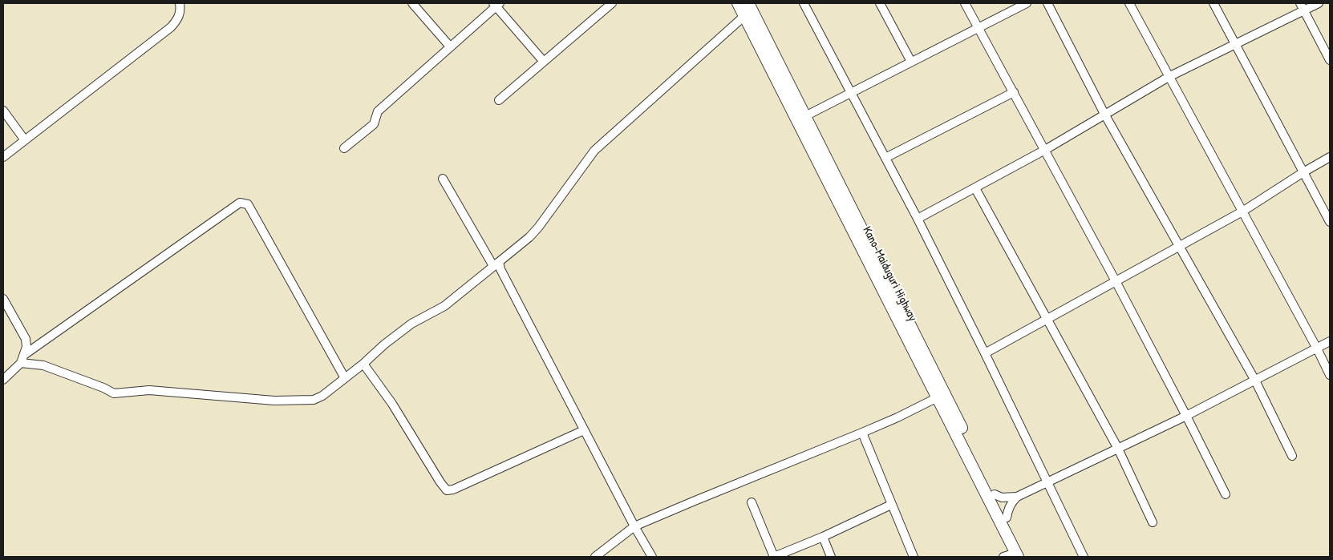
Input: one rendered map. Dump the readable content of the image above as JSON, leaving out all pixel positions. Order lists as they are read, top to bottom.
{
  "streets": {
    "highway": ["Kano-Maiduguri Highway"]
  }
}
